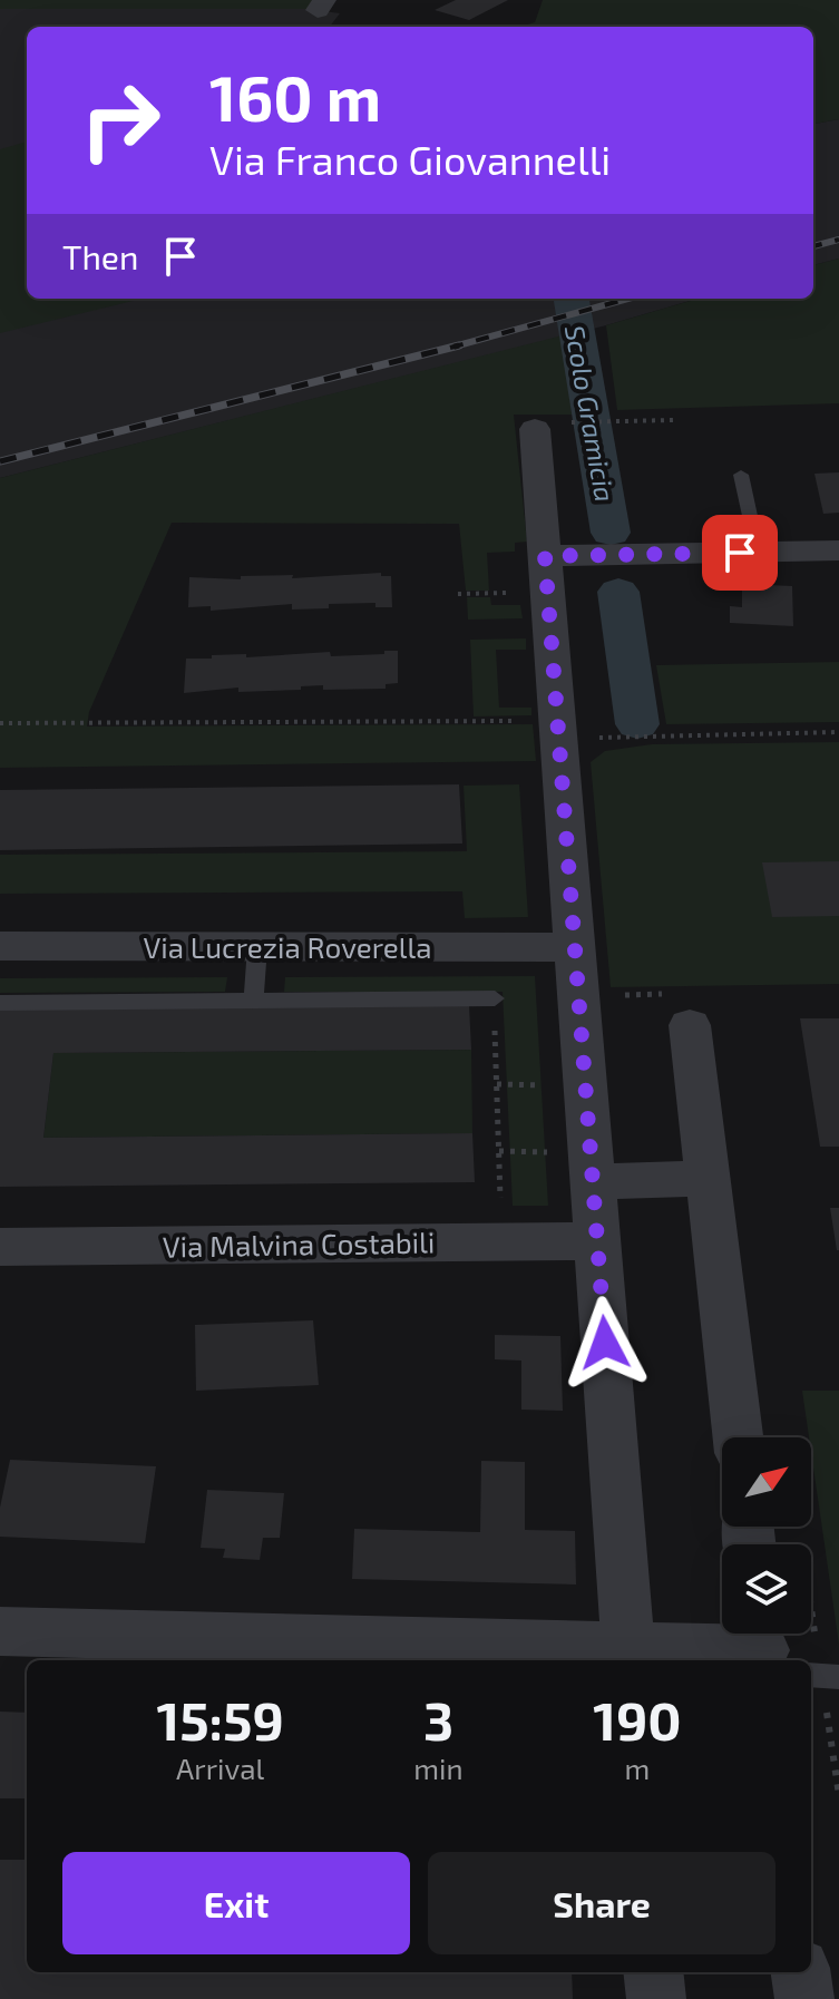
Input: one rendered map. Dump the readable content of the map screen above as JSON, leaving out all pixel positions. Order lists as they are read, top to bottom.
{
  "streets": {
    "street": ["Via Lucrezia Roverella", "Via Malvina Costabili"]
  },
  "water": ["Scolo Gramicia"],
  "north": "top right",
  "page": {
    "turn": ["160 m", "Via Franco Giovannelli"],
    "then": "Then",
    "eta": [
      "15:59",
      "Arrival",
      "3",
      "min",
      "190",
      "m"
    ],
    "buttons": ["Exit", "Share"]
  }
}
